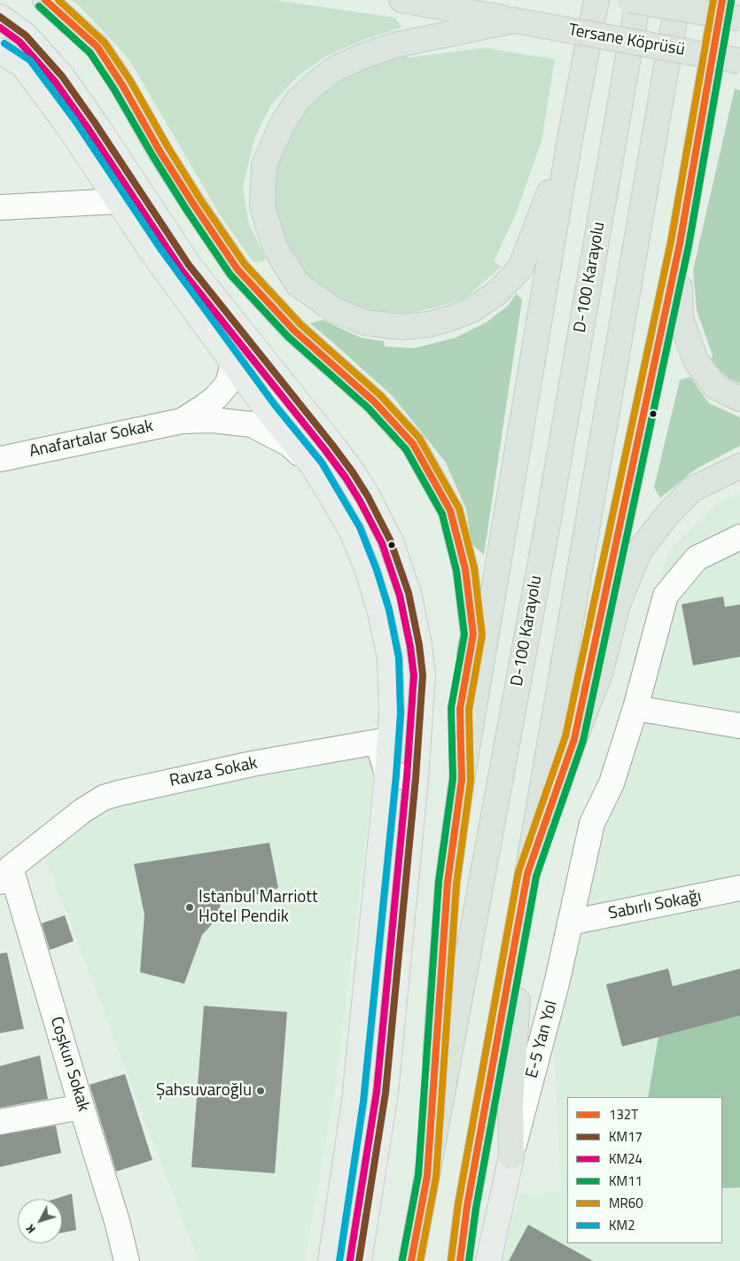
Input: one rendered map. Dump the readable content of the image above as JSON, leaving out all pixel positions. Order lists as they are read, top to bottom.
{
  "streets": {
    "highway": ["Tersane Köprüsü", "D-100 Karayolu"],
    "street": [
      "Anafartalar Sokak",
      "Ravza Sokak",
      "Sabırlı Sokağı",
      "E-5 Yan Yol",
      "Coşkun Sokak"
    ]
  },
  "crossings": [
    ["Ravza Sokak", "Coşkun Sokak"],
    ["Sabırlı Sokağı", "E-5 Yan Yol"]
  ],
  "places": ["Istanbul Marriott Hotel Pendik", "Şahsuvaroğlu"],
  "lines": [
    "transit line 132T",
    "transit line MR60",
    "transit line KM11",
    "transit line KM17",
    "transit line KM24",
    "transit line KM2"
  ],
  "legend": [
    "132T",
    "KM17",
    "KM24",
    "KM11",
    "MR60",
    "KM2"
  ],
  "north": "bottom left"
}
